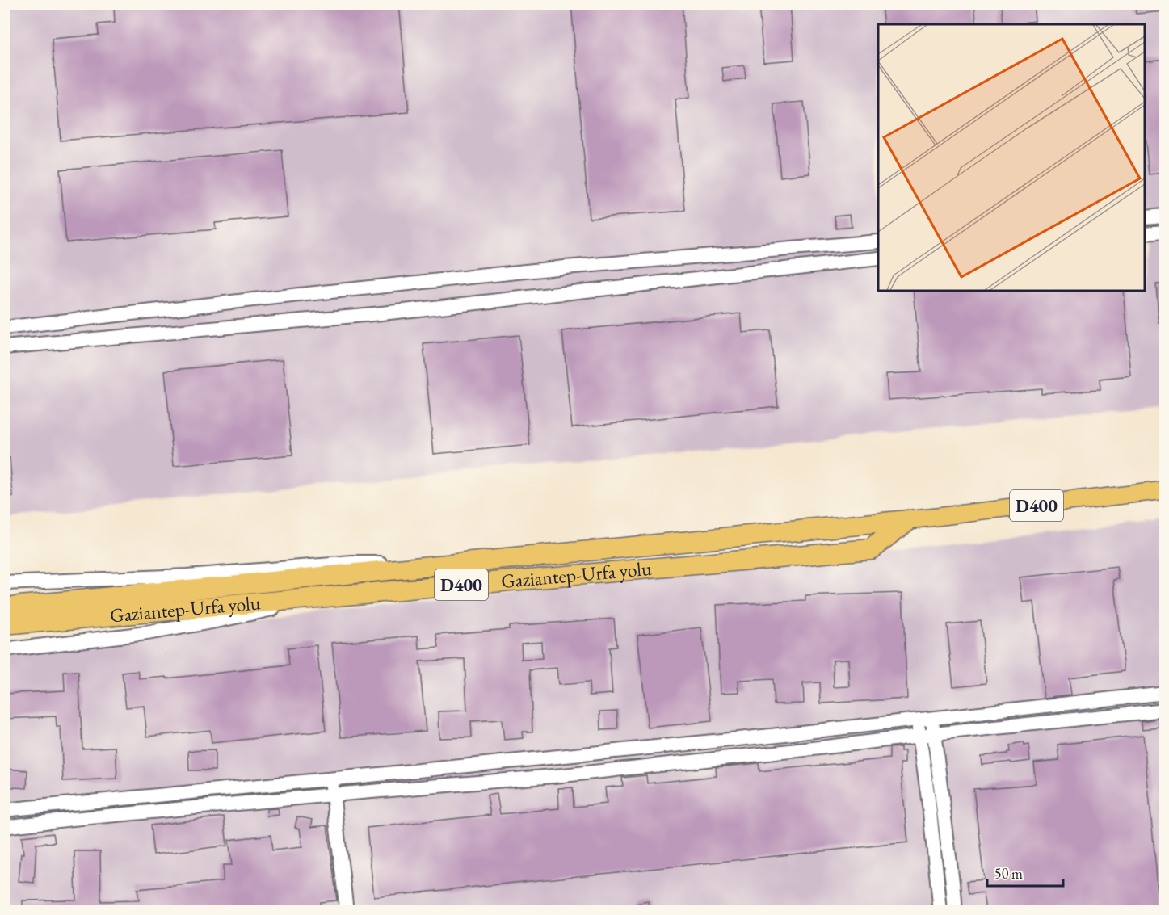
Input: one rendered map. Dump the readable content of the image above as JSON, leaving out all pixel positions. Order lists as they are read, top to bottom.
{
  "streets": {
    "highway": ["D400", "Gaziantep-Urfa yolu"]
  },
  "scale_bar": "50 m"
}
